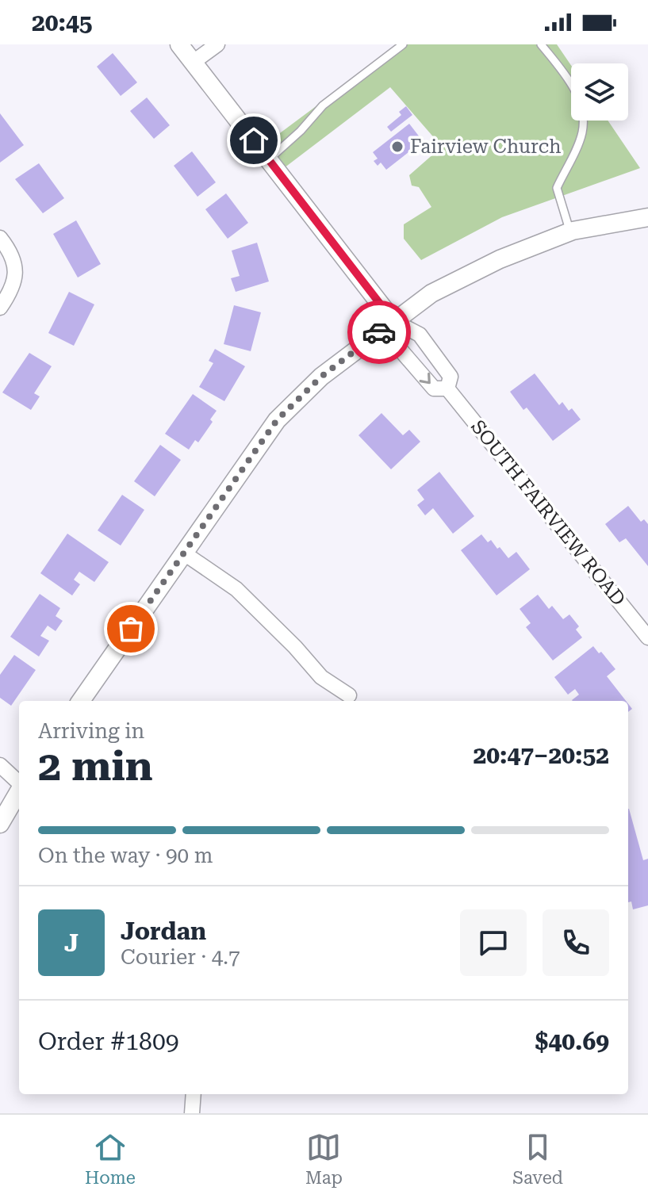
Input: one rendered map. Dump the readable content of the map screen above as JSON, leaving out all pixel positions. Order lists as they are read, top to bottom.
{
  "streets": {
    "street": ["SOUTH FAIRVIEW ROAD"]
  },
  "places": ["Fairview Church"],
  "page": {
    "status": "20:45",
    "heading": ["2 min", "Arriving in", "20:47–20:52"],
    "panel": [
      "Jordan",
      "Courier · 4.7",
      "Order #1809",
      "$40.69"
    ],
    "bar": "On the way · 90 m",
    "round": "J",
    "tabs": ["Home", "Map", "Saved"]
  }
}
